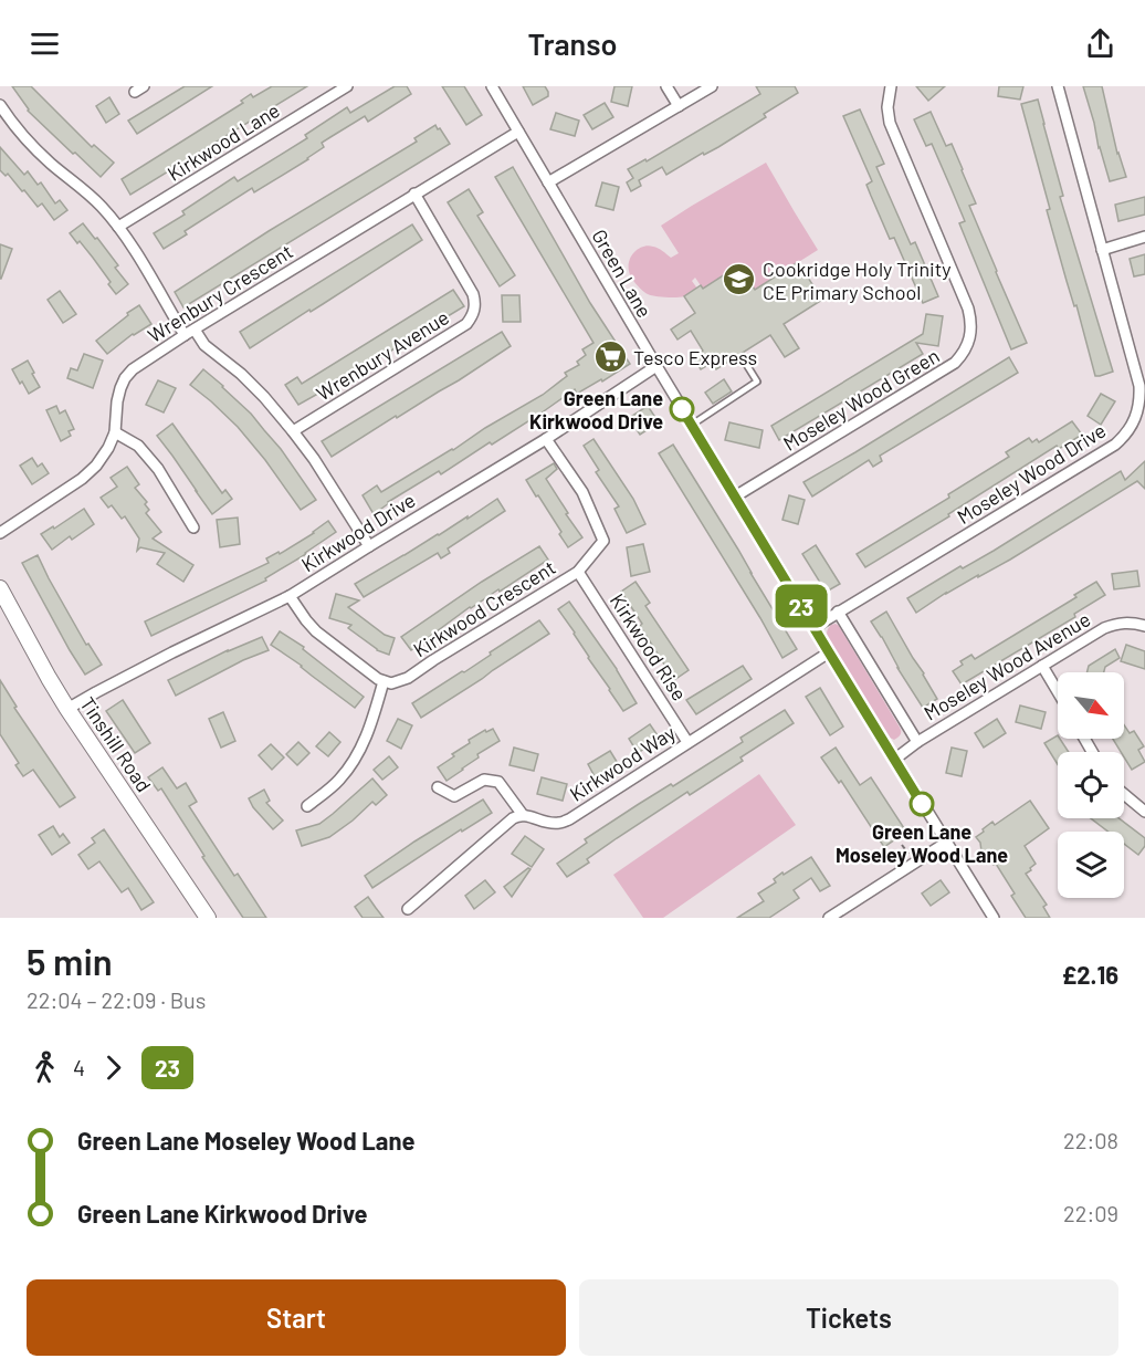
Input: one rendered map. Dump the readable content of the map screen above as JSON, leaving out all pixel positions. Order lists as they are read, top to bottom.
{
  "streets": {
    "street": [
      "Kirkwood Lane",
      "Green Lane",
      "Wrenbury Crescent",
      "Wrenbury Avenue",
      "Moseley Wood Green",
      "Moseley Wood Drive",
      "Kirkwood Drive",
      "Kirkwood Crescent",
      "Kirkwood Rise",
      "Moseley Wood Avenue",
      "Tinshill Road",
      "Kirkwood Way"
    ]
  },
  "crossings": [
    ["Green Lane", "Wrenbury Crescent"],
    ["Green Lane", "Moseley Wood Green"],
    ["Green Lane", "Moseley Wood Drive"],
    ["Green Lane", "Kirkwood Drive"],
    ["Green Lane", "Moseley Wood Avenue"],
    ["Green Lane", "Kirkwood Way"],
    ["Wrenbury Crescent", "Wrenbury Avenue"],
    ["Kirkwood Drive", "Kirkwood Crescent"],
    ["Kirkwood Drive", "Tinshill Road"],
    ["Kirkwood Crescent", "Kirkwood Rise"],
    ["Kirkwood Rise", "Kirkwood Way"]
  ],
  "places": {
    "school or university": ["Cookridge Holy Trinity CE Primary School"],
    "supermarket": ["Tesco Express"],
    "other": ["Green Lane Kirkwood Drive", "Green Lane Moseley Wood Lane"]
  },
  "lines": ["bus line 23"],
  "north": "bottom right",
  "page": {
    "header": "Transo",
    "on_map": "23",
    "heading": ["5 min", "22:04 – 22:09 · Bus", "£2.16"],
    "legs": ["4", "23"],
    "list": [
      {
        "name": "Green Lane Moseley Wood Lane",
        "value": "22:08"
      },
      {
        "name": "Green Lane Kirkwood Drive",
        "value": "22:09"
      }
    ],
    "buttons": ["Start", "Tickets"]
  }
}
